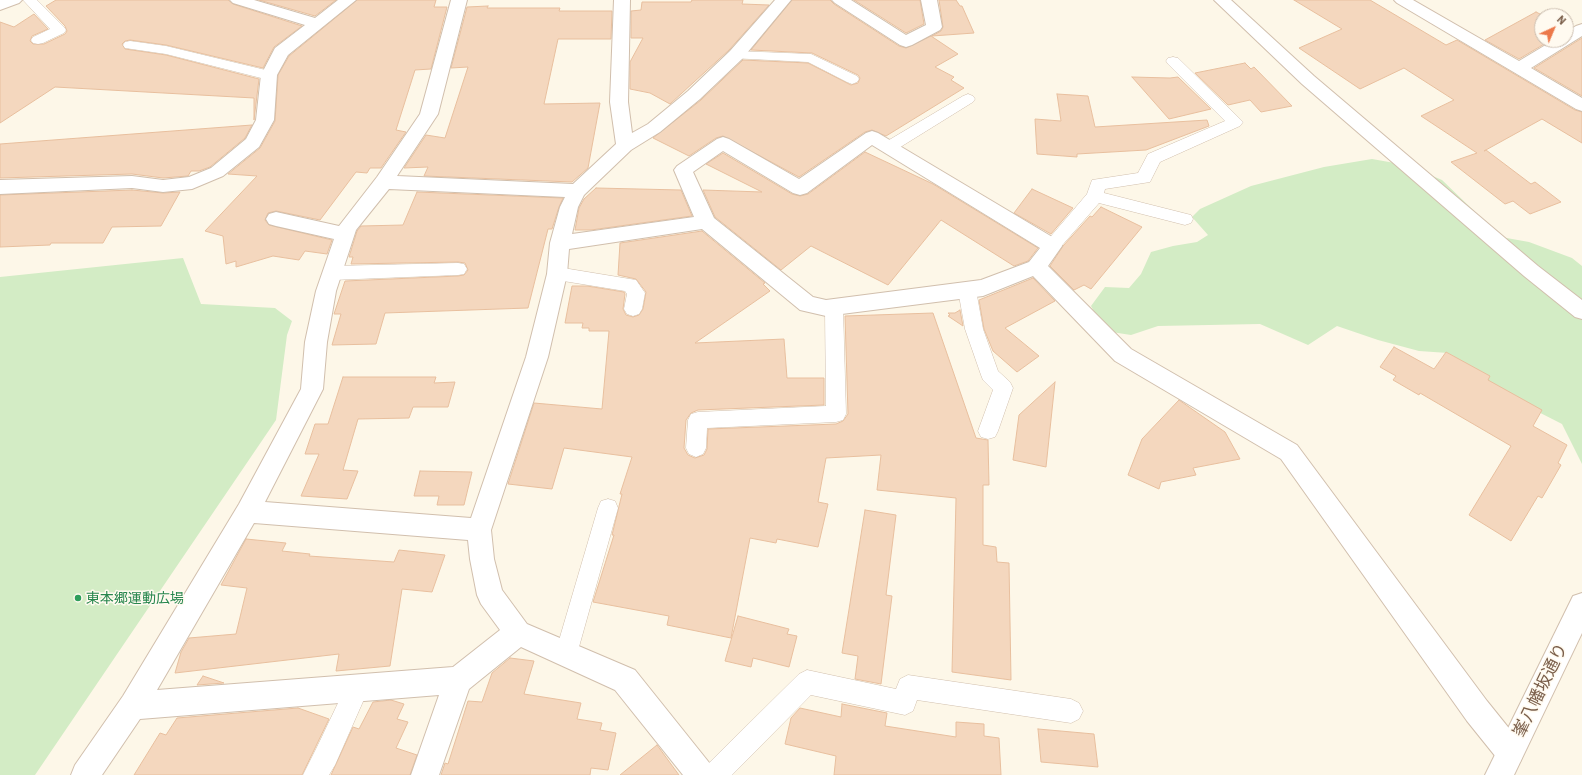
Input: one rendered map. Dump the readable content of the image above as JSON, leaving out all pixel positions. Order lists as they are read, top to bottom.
{
  "streets": {
    "street": ["峯八幡坂通り"]
  },
  "places": ["東本郷運動広場"],
  "north": "top right"
}
